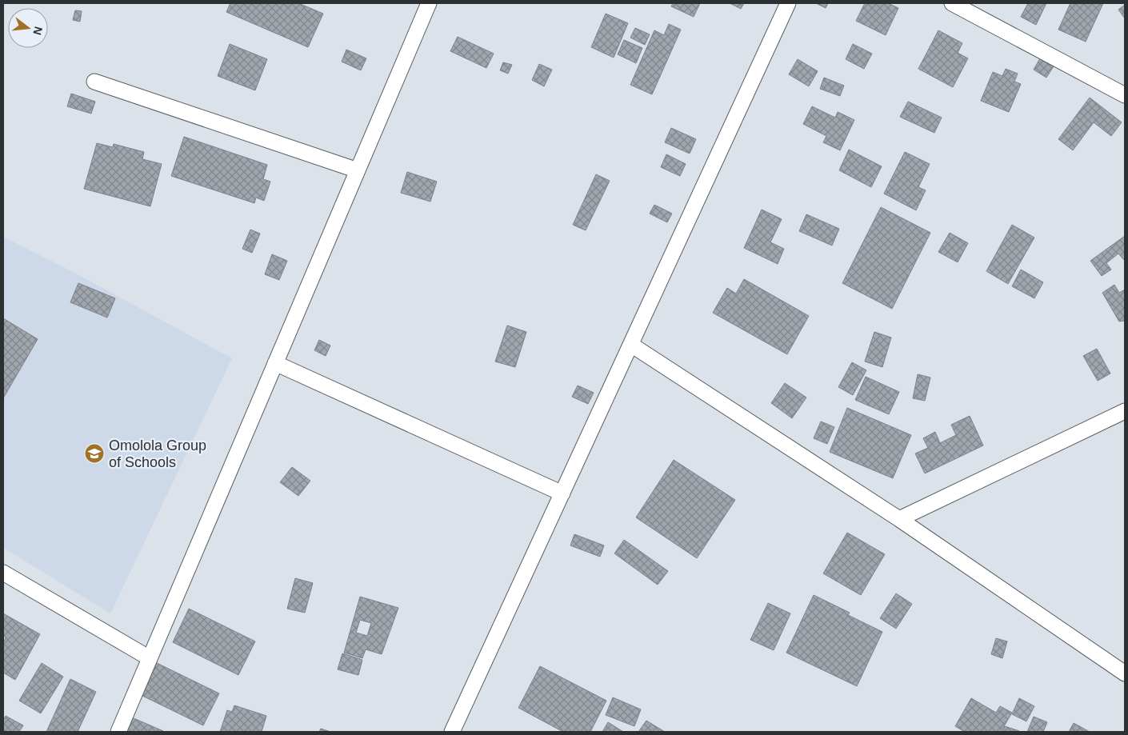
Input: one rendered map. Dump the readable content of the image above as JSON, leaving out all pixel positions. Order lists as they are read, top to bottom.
{
  "places": {
    "school or university": ["Omolola Group of Schools"]
  },
  "north": "right"
}
